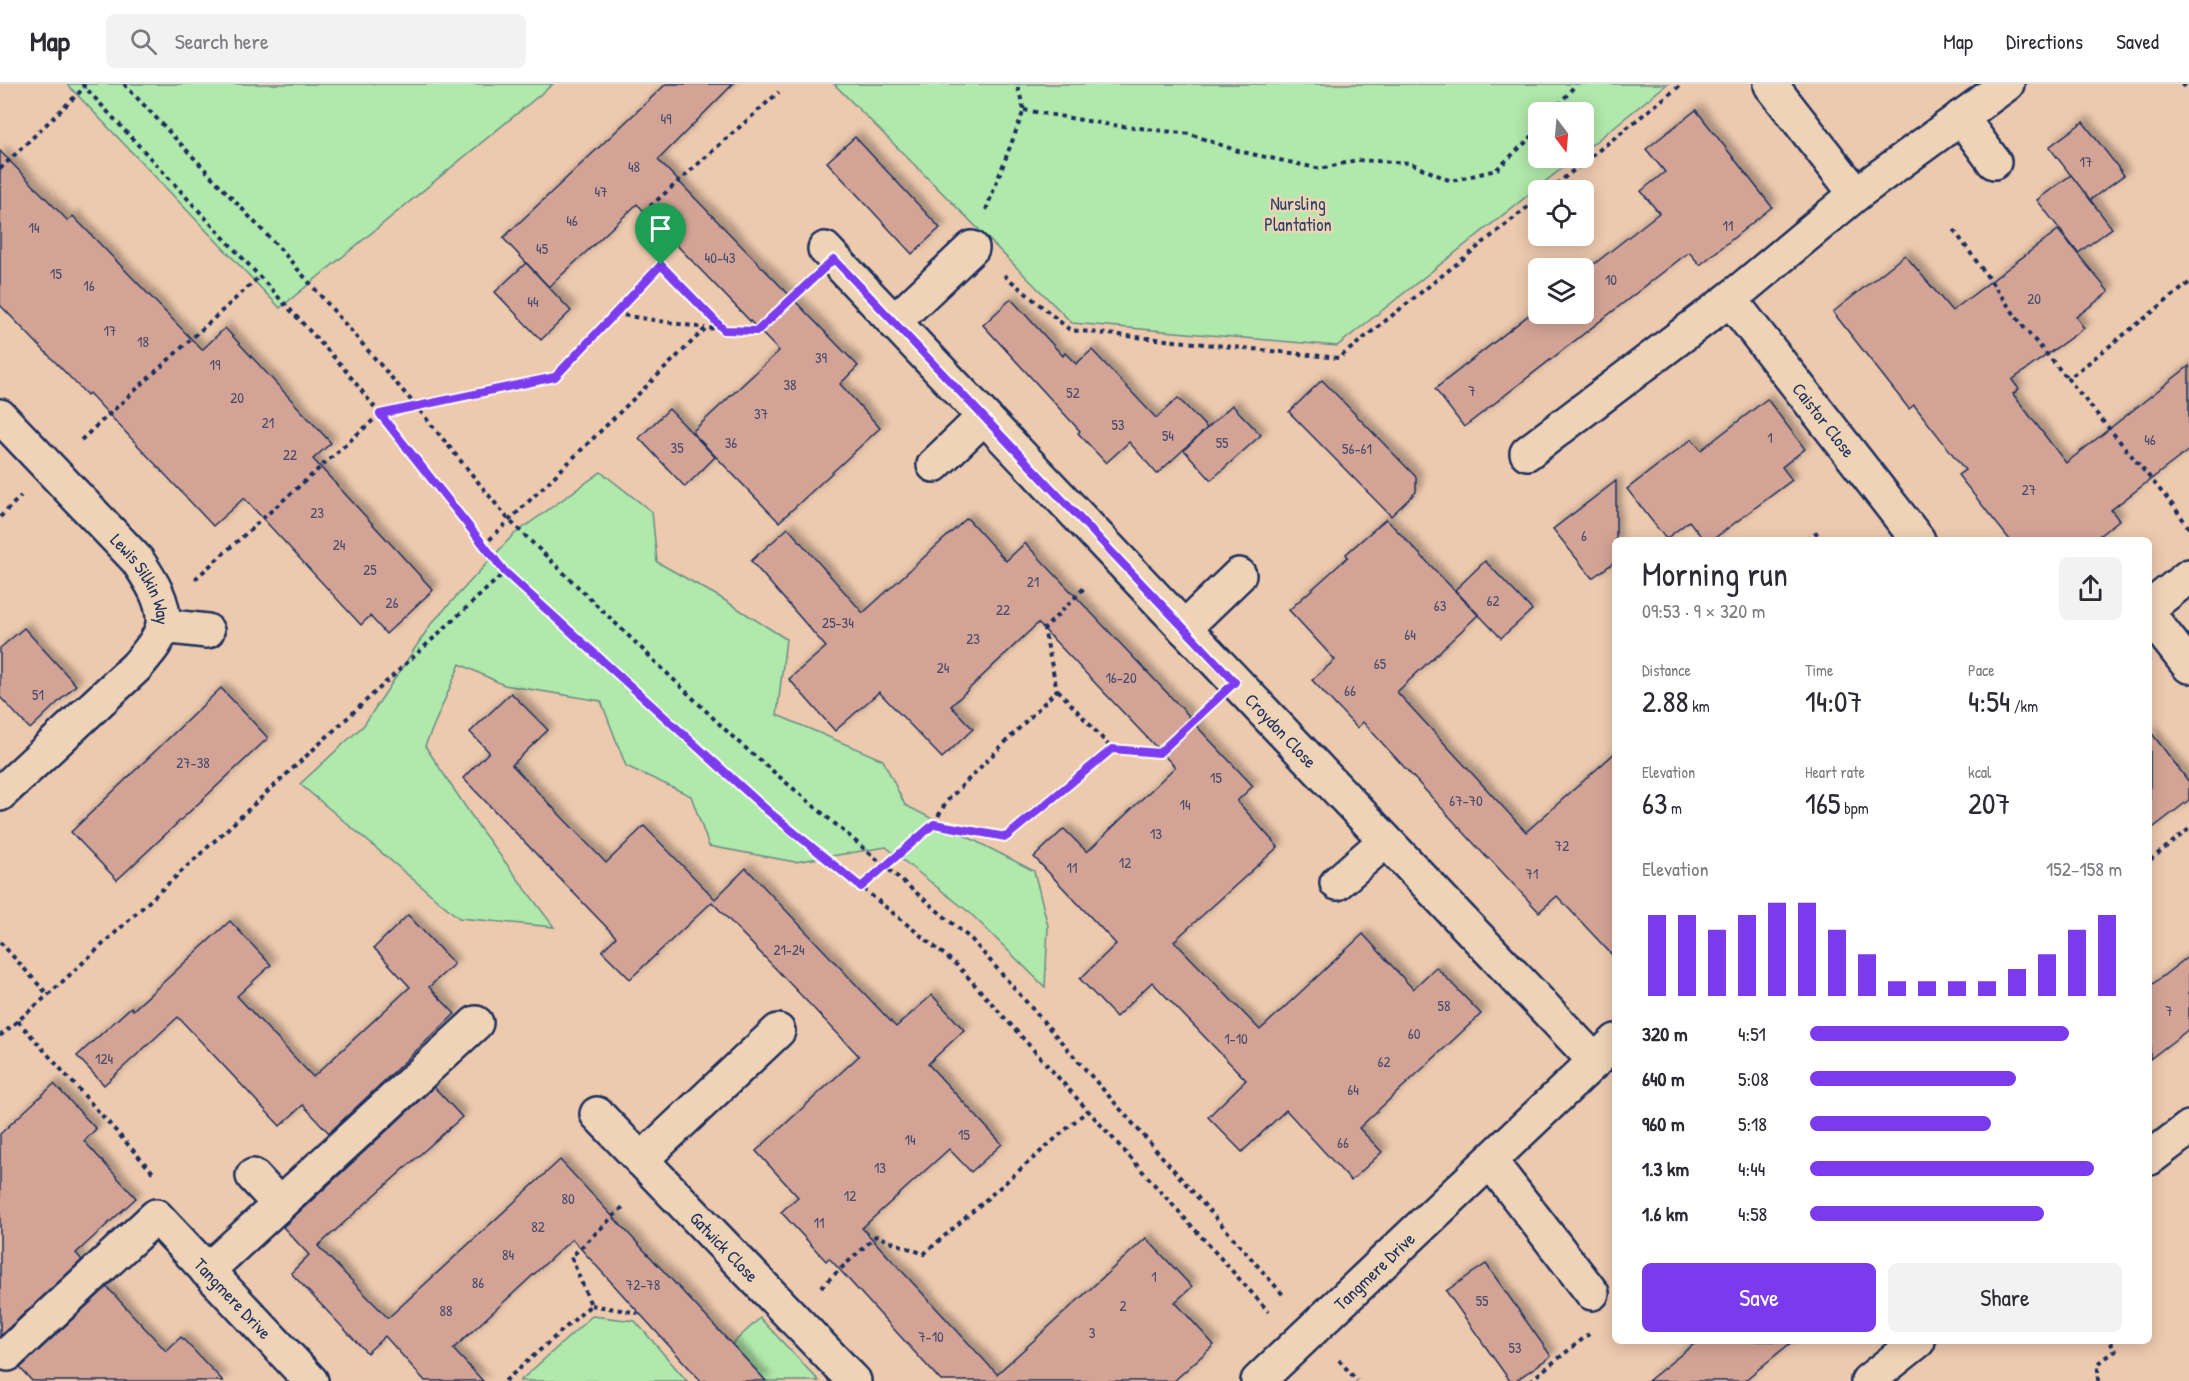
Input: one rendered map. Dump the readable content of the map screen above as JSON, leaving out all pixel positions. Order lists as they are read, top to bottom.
{
  "streets": {
    "street": [
      "Caistor Close",
      "Lewis Silkin Way",
      "Croydon Close",
      "Gatwick Close",
      "Tangmere Drive"
    ]
  },
  "crossings": [
    ["Croydon Close", "Tangmere Drive"]
  ],
  "parks": ["Nursling Plantation"],
  "house_numbers": [
    "49",
    "17",
    "48",
    "47",
    "46",
    "11",
    "14",
    "45",
    "40-43",
    "15",
    "10",
    "16",
    "20",
    "44",
    "17",
    "18",
    "39",
    "19",
    "38",
    "7",
    "52",
    "20",
    "37",
    "21",
    "53",
    "54",
    "1",
    "46",
    "36",
    "55",
    "35",
    "56-61",
    "22",
    "27",
    "23",
    "6",
    "24",
    "25",
    "21",
    "62",
    "26",
    "63",
    "22",
    "25-34",
    "64",
    "23",
    "65",
    "24",
    "16-20",
    "66",
    "51",
    "27-38",
    "15",
    "67-70",
    "14",
    "13",
    "72",
    "12",
    "11",
    "71",
    "21-24",
    "58",
    "7",
    "60",
    "1-10",
    "124",
    "62",
    "64",
    "15",
    "14",
    "66",
    "13",
    "12",
    "80",
    "11",
    "82",
    "84",
    "1",
    "86",
    "72-78",
    "55",
    "2",
    "88",
    "3",
    "7-10",
    "53"
  ],
  "north": "bottom",
  "page": {
    "header": "Map",
    "search": "Search here",
    "nav": ["Map", "Directions", "Saved"],
    "heading": ["Morning run", "09:53 · 9 × 320 m"],
    "stats": [
      ["Distance", "2.88 km"],
      ["Time", "14:07"],
      ["Pace", "4:54 /km"],
      ["Elevation", "63 m"],
      ["Heart rate", "165 bpm"],
      ["kcal", "207"]
    ],
    "chart": ["Elevation", "152–158 m"],
    "list": [
      {
        "name": "320 m",
        "note": "4:51"
      },
      {
        "name": "640 m",
        "note": "5:08"
      },
      {
        "name": "960 m",
        "note": "5:18"
      },
      {
        "name": "1.3 km",
        "note": "4:44"
      },
      {
        "name": "1.6 km",
        "note": "4:58"
      }
    ],
    "buttons": ["Save", "Share"]
  }
}
